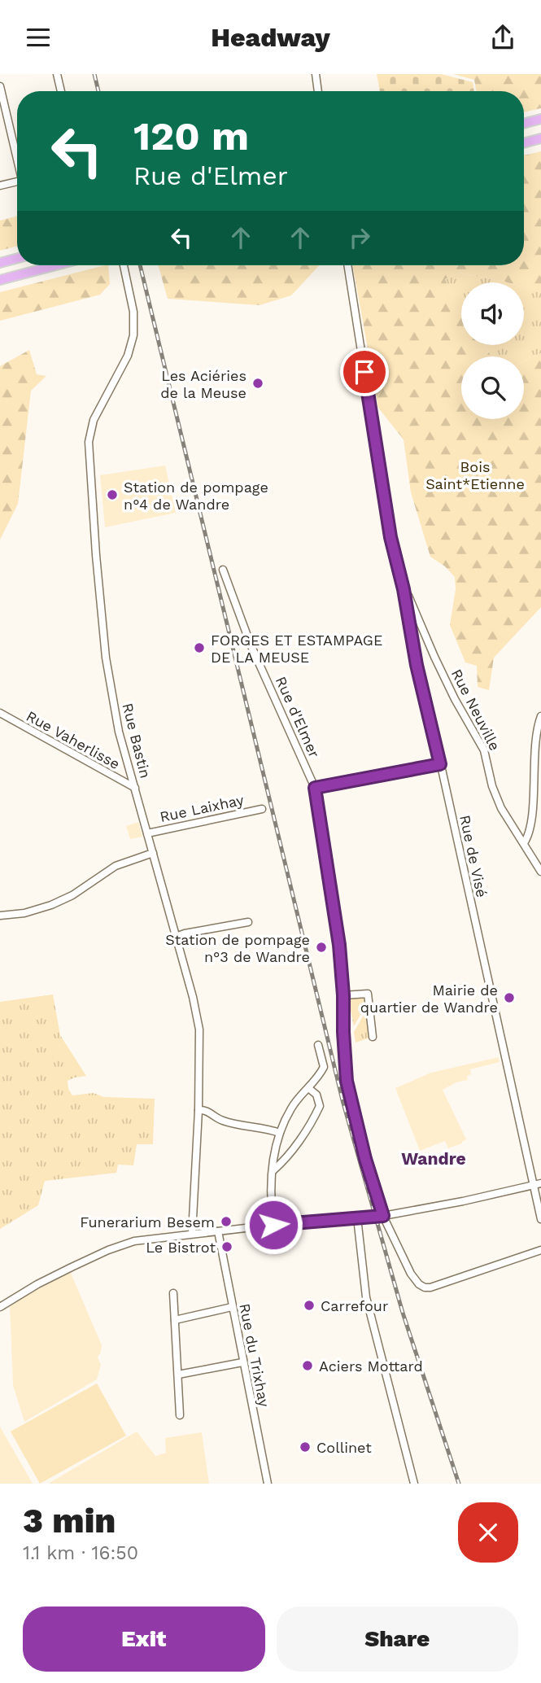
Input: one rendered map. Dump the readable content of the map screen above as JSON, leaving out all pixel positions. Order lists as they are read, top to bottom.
{
  "streets": {
    "street": [
      "Rue Neuville",
      "Rue d'Elmer",
      "Rue Vaherlisse",
      "Rue Bastin",
      "Rue Laixhay",
      "Rue de Visé",
      "Rue du Trixhay"
    ]
  },
  "crossings": [
    ["Rue Neuville", "Rue de Visé"],
    ["Rue Vaherlisse", "Rue Bastin"],
    ["Rue Bastin", "Rue Laixhay"]
  ],
  "districts": ["Wandre"],
  "parks": ["Bois Saint*Etienne"],
  "places": [
    "Les Aciéries de la Meuse",
    "Station de pompage n°4 de Wandre",
    "FORGES ET ESTAMPAGE DE LA MEUSE",
    "Station de pompage n°3 de Wandre",
    "Mairie de quartier de Wandre",
    "Funerarium Besem",
    "Le Bistrot",
    "Carrefour",
    "Aciers Mottard",
    "Collinet"
  ],
  "page": {
    "header": "Headway",
    "turn": ["120 m", "Rue d'Elmer"],
    "heading": ["3 min", "1.1 km · 16:50"],
    "buttons": ["Exit", "Share"]
  }
}
